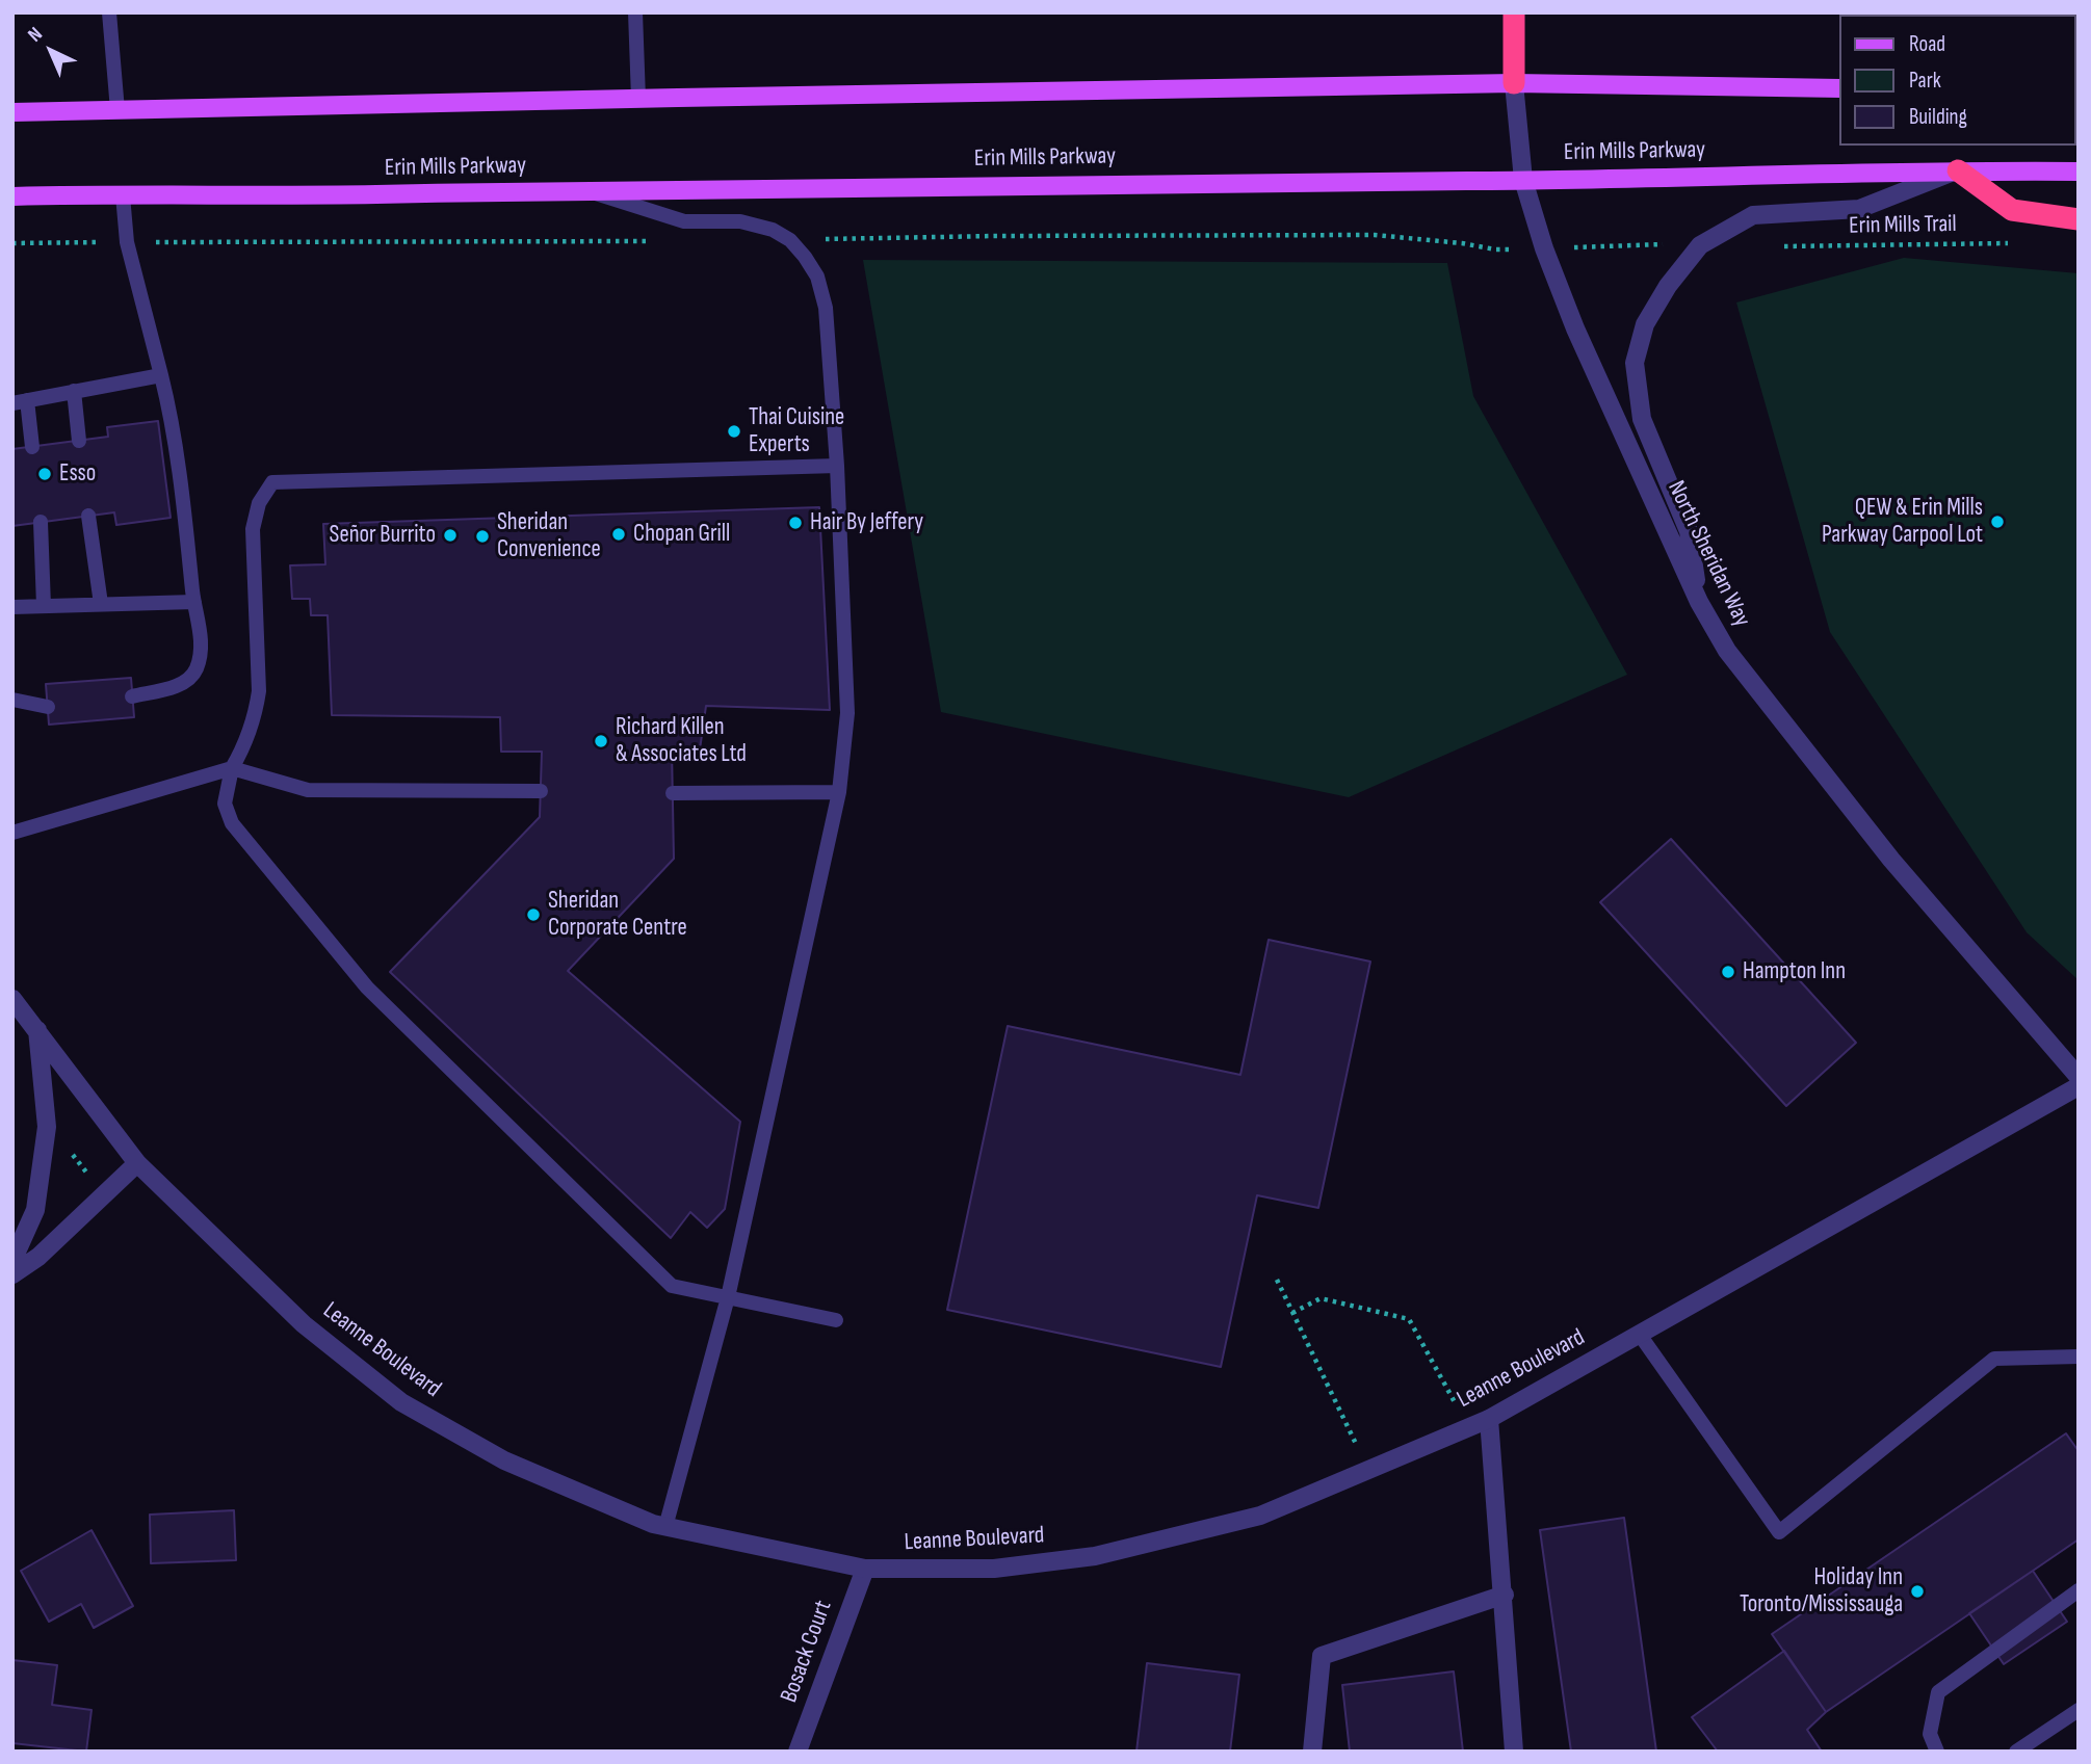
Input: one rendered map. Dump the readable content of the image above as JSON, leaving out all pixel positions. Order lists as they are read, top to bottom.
{
  "streets": {
    "main road": ["Erin Mills Parkway"],
    "street": ["North Sheridan Way", "Leanne Boulevard", "Bosack Court"],
    "path": ["Erin Mills Trail"]
  },
  "crossings": [
    ["Erin Mills Parkway", "North Sheridan Way"],
    ["Leanne Boulevard", "Bosack Court"]
  ],
  "places": [
    "Thai Cuisine Experts",
    "Esso",
    "QEW & Erin Mills Parkway Carpool Lot",
    "Hair By Jeffery",
    "Chopan Grill",
    "Señor Burrito",
    "Sheridan Convenience",
    "Richard Killen & Associates Ltd",
    "Sheridan Corporate Centre",
    "Hampton Inn",
    "Holiday Inn Toronto/Mississauga"
  ],
  "legend": ["Road", "Park", "Building"],
  "north": "top left"
}
